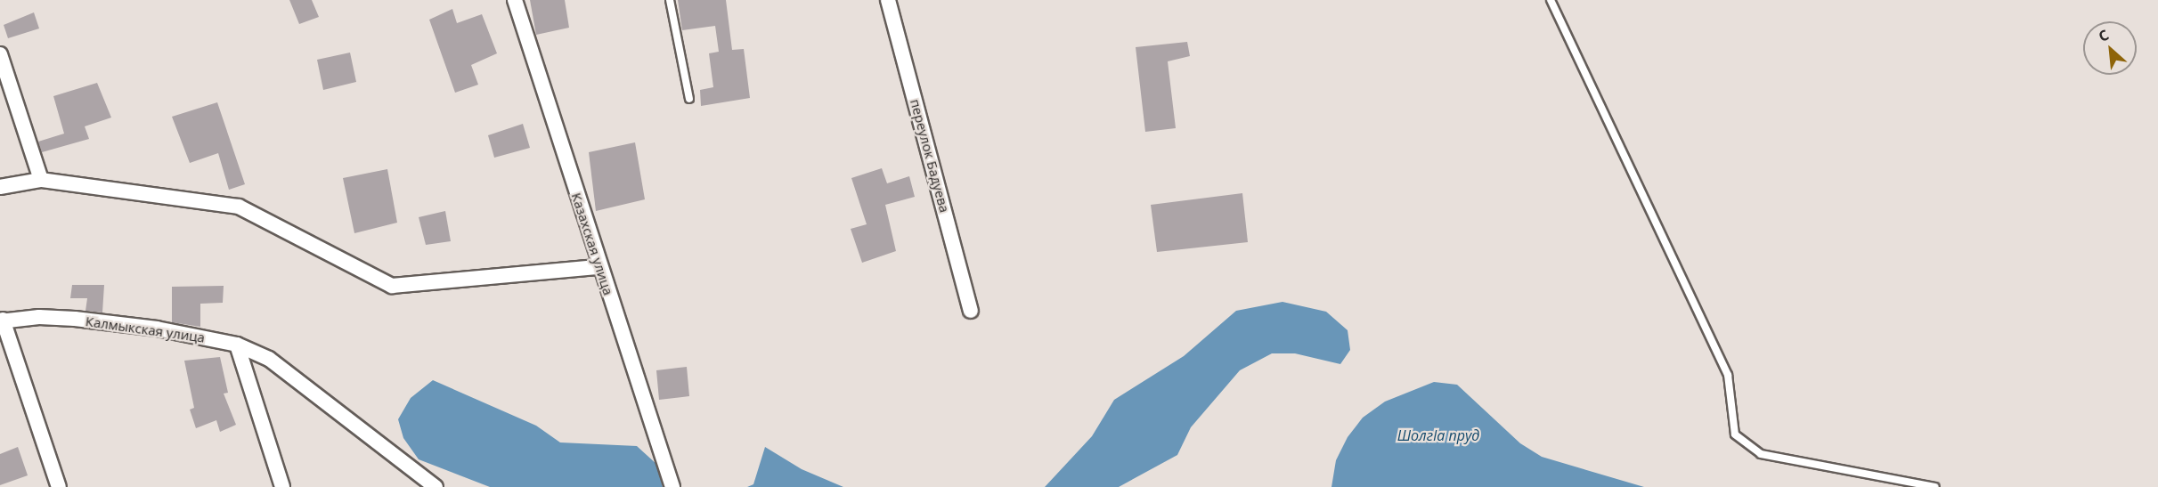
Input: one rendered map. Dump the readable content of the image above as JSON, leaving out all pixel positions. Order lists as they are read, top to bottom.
{
  "streets": {
    "street": ["переулок Бадуева", "Казахская улица", "Калмыкская улица"]
  },
  "water": ["ШолгIа пруд"],
  "north": "top left"
}
